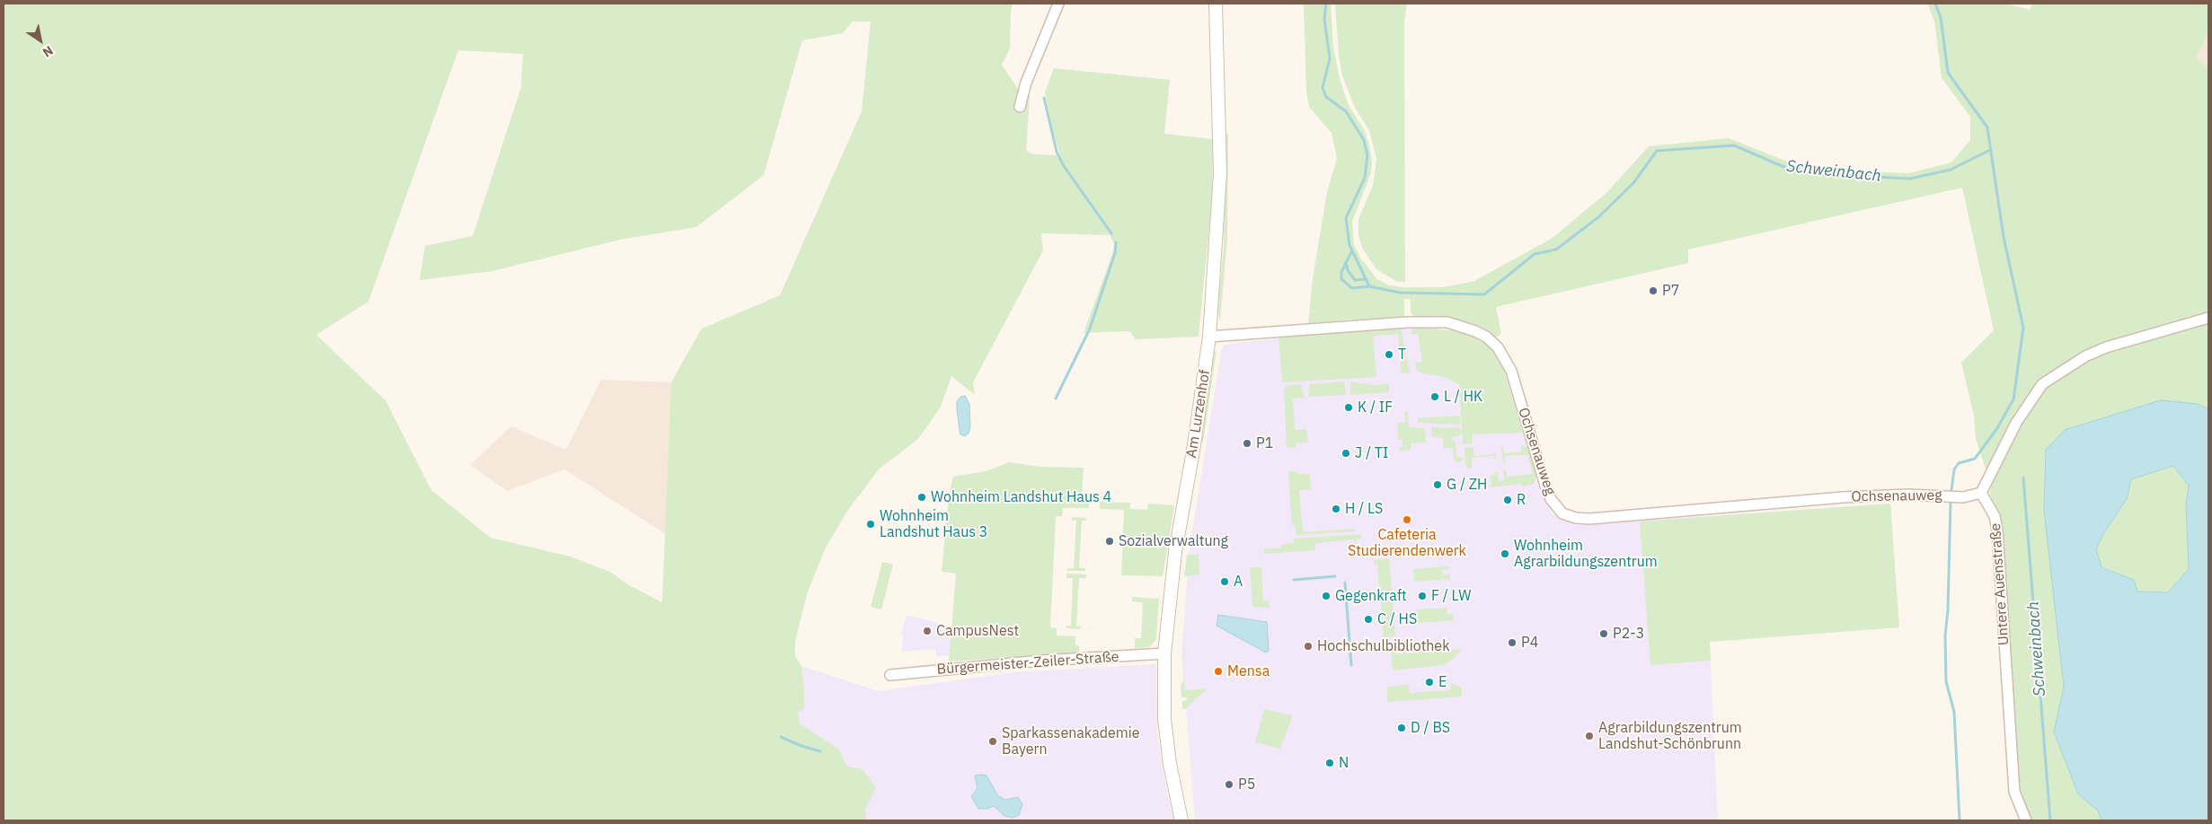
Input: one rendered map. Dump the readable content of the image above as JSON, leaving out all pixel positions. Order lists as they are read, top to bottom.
{
  "streets": {
    "street": [
      "Am Lurzenhof",
      "Ochsenauweg",
      "Untere Auenstraße",
      "Bürgermeister-Zeiler-Straße"
    ]
  },
  "crossings": [
    ["Am Lurzenhof", "Ochsenauweg"],
    ["Am Lurzenhof", "Bürgermeister-Zeiler-Straße"],
    ["Ochsenauweg", "Untere Auenstraße"]
  ],
  "water": ["Schweinbach"],
  "places": [
    "P7",
    "T",
    "L / HK",
    "K / IF",
    "P1",
    "J / TI",
    "G / ZH",
    "Wohnheim Landshut Haus 4",
    "R",
    "H / LS",
    "Cafeteria Studierendenwerk",
    "Wohnheim Landshut Haus 3",
    "Sozialverwaltung",
    "Wohnheim Agrarbildungszentrum",
    "A",
    "Gegenkraft",
    "F / LW",
    "C / HS",
    "CampusNest",
    "P2-3",
    "P4",
    "Hochschulbibliothek",
    "Mensa",
    "E",
    "D / BS",
    "Agrarbildungszentrum Landshut-Schönbrunn",
    "Sparkassenakademie Bayern",
    "N",
    "P5"
  ],
  "north": "bottom right"
}
